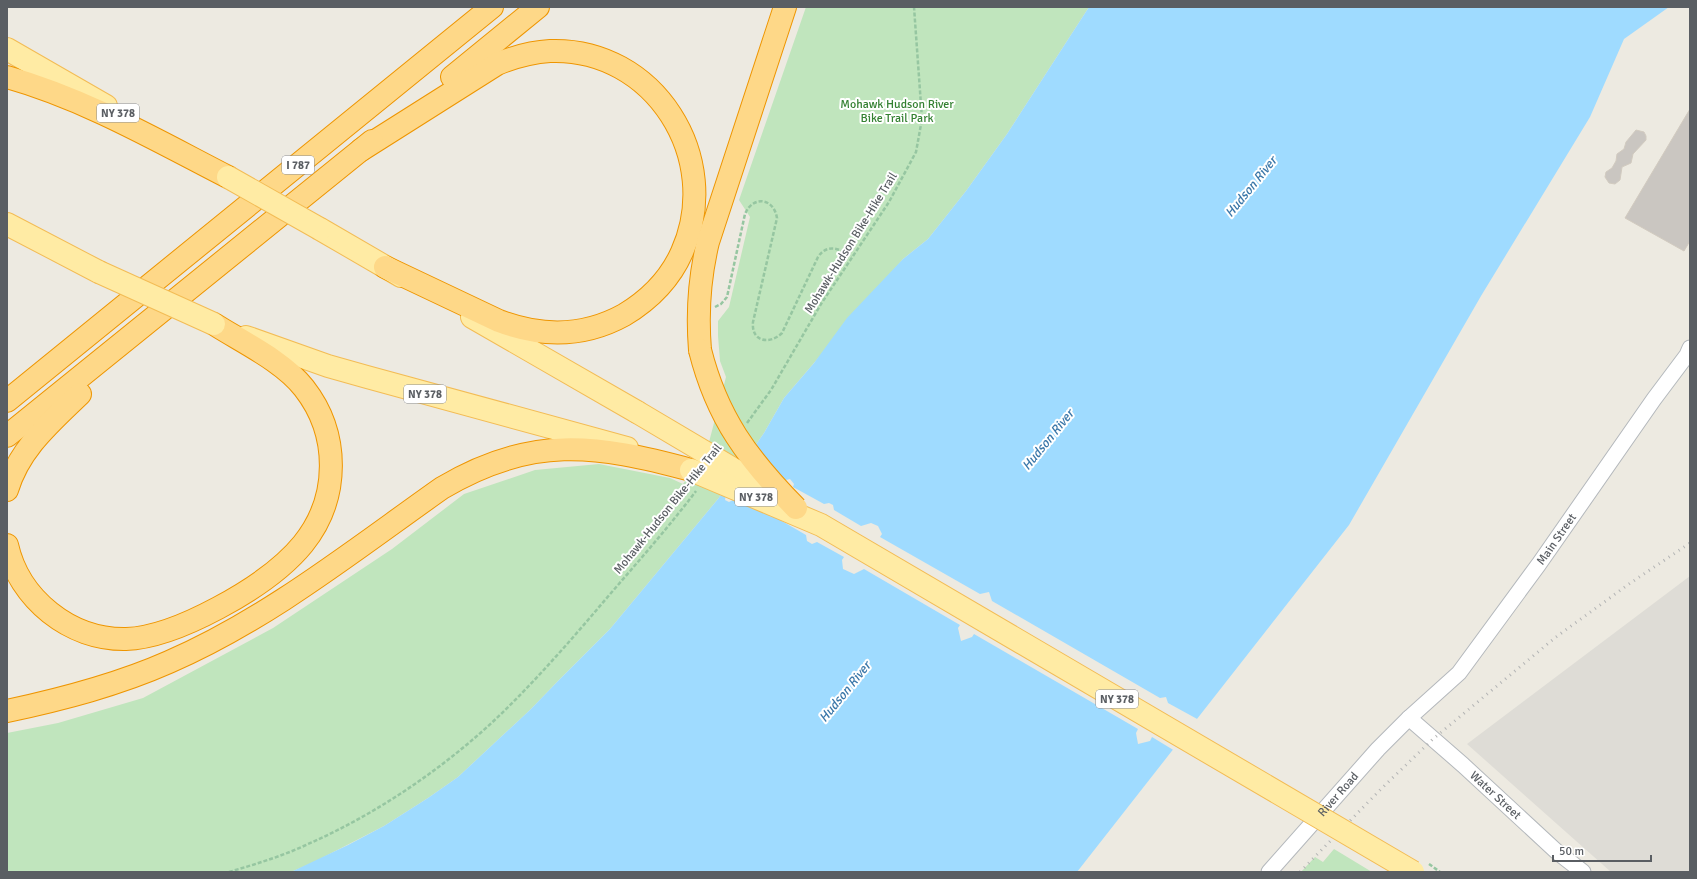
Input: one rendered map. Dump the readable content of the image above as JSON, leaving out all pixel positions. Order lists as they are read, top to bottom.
{
  "streets": {
    "highway": ["I 787"],
    "main road": ["NY 378"],
    "street": ["Main Street", "River Road", "Water Street"],
    "path": ["Mohawk-Hudson Bike-Hike Trail"]
  },
  "crossings": [
    ["NY 378", "Mohawk-Hudson Bike-Hike Trail"],
    ["Main Street", "River Road"],
    ["Main Street", "Water Street"],
    ["River Road", "Water Street"]
  ],
  "water": ["Hudson River"],
  "parks": ["Mohawk Hudson River Bike Trail Park"],
  "scale_bar": "50 m"
}
